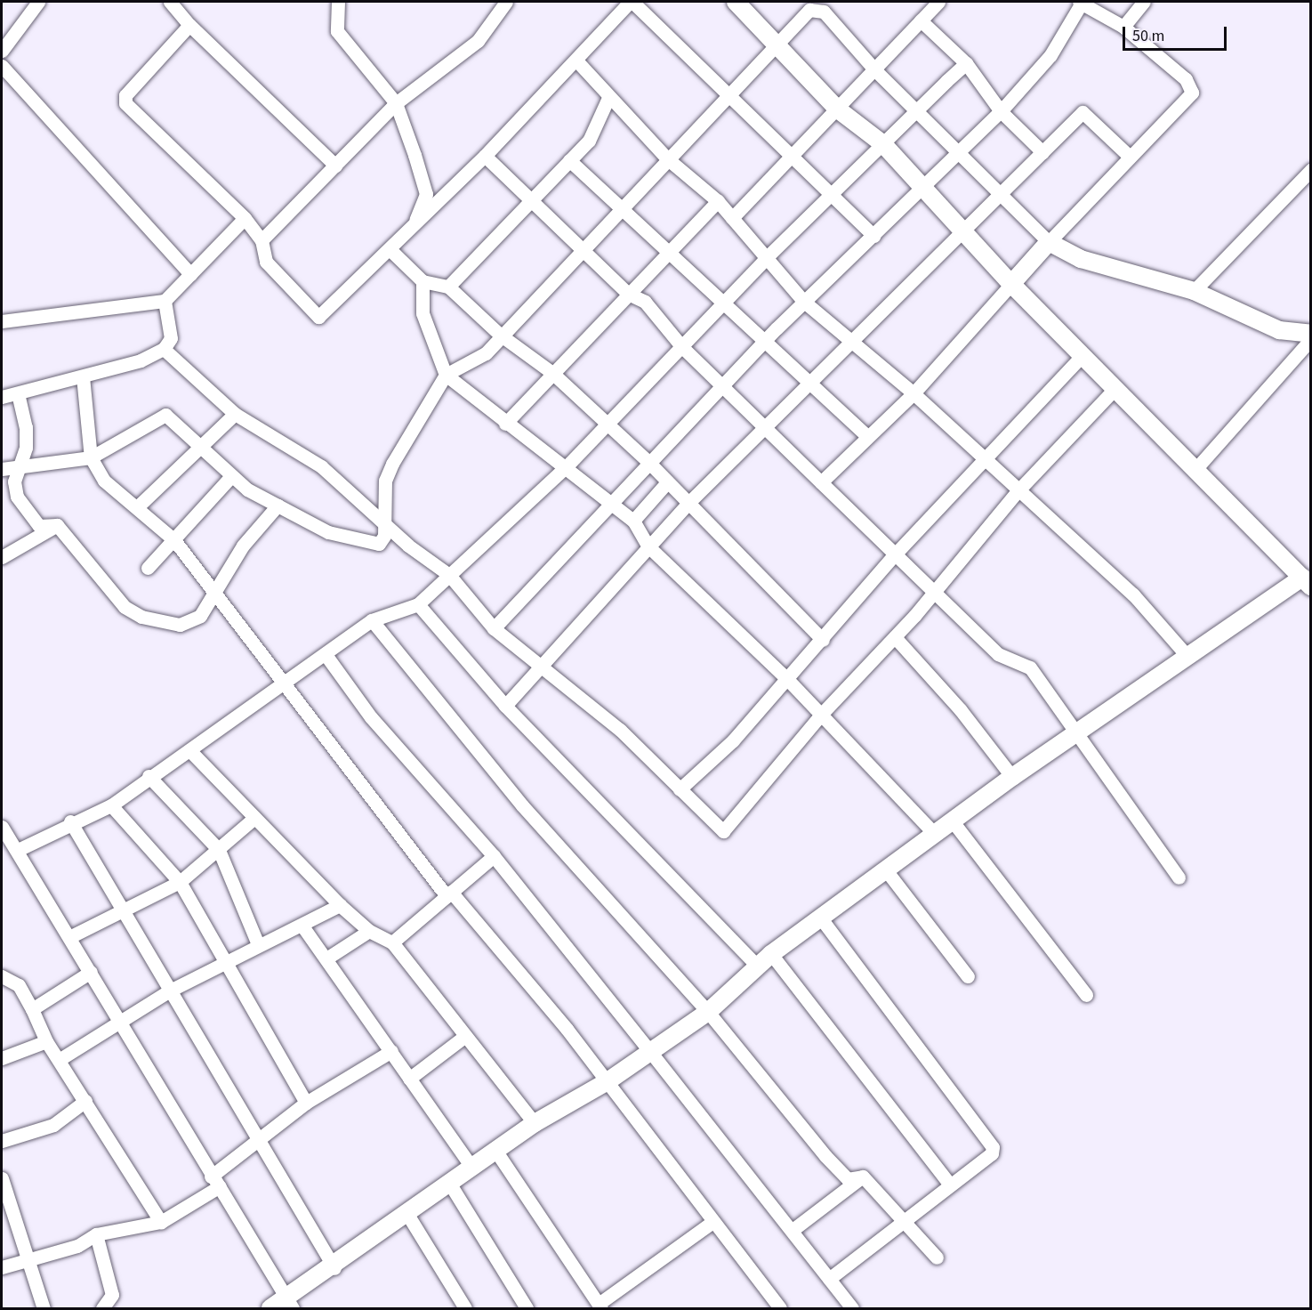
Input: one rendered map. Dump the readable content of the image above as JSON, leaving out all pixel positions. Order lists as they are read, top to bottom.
{
  "scale_bar": "50 m"
}
